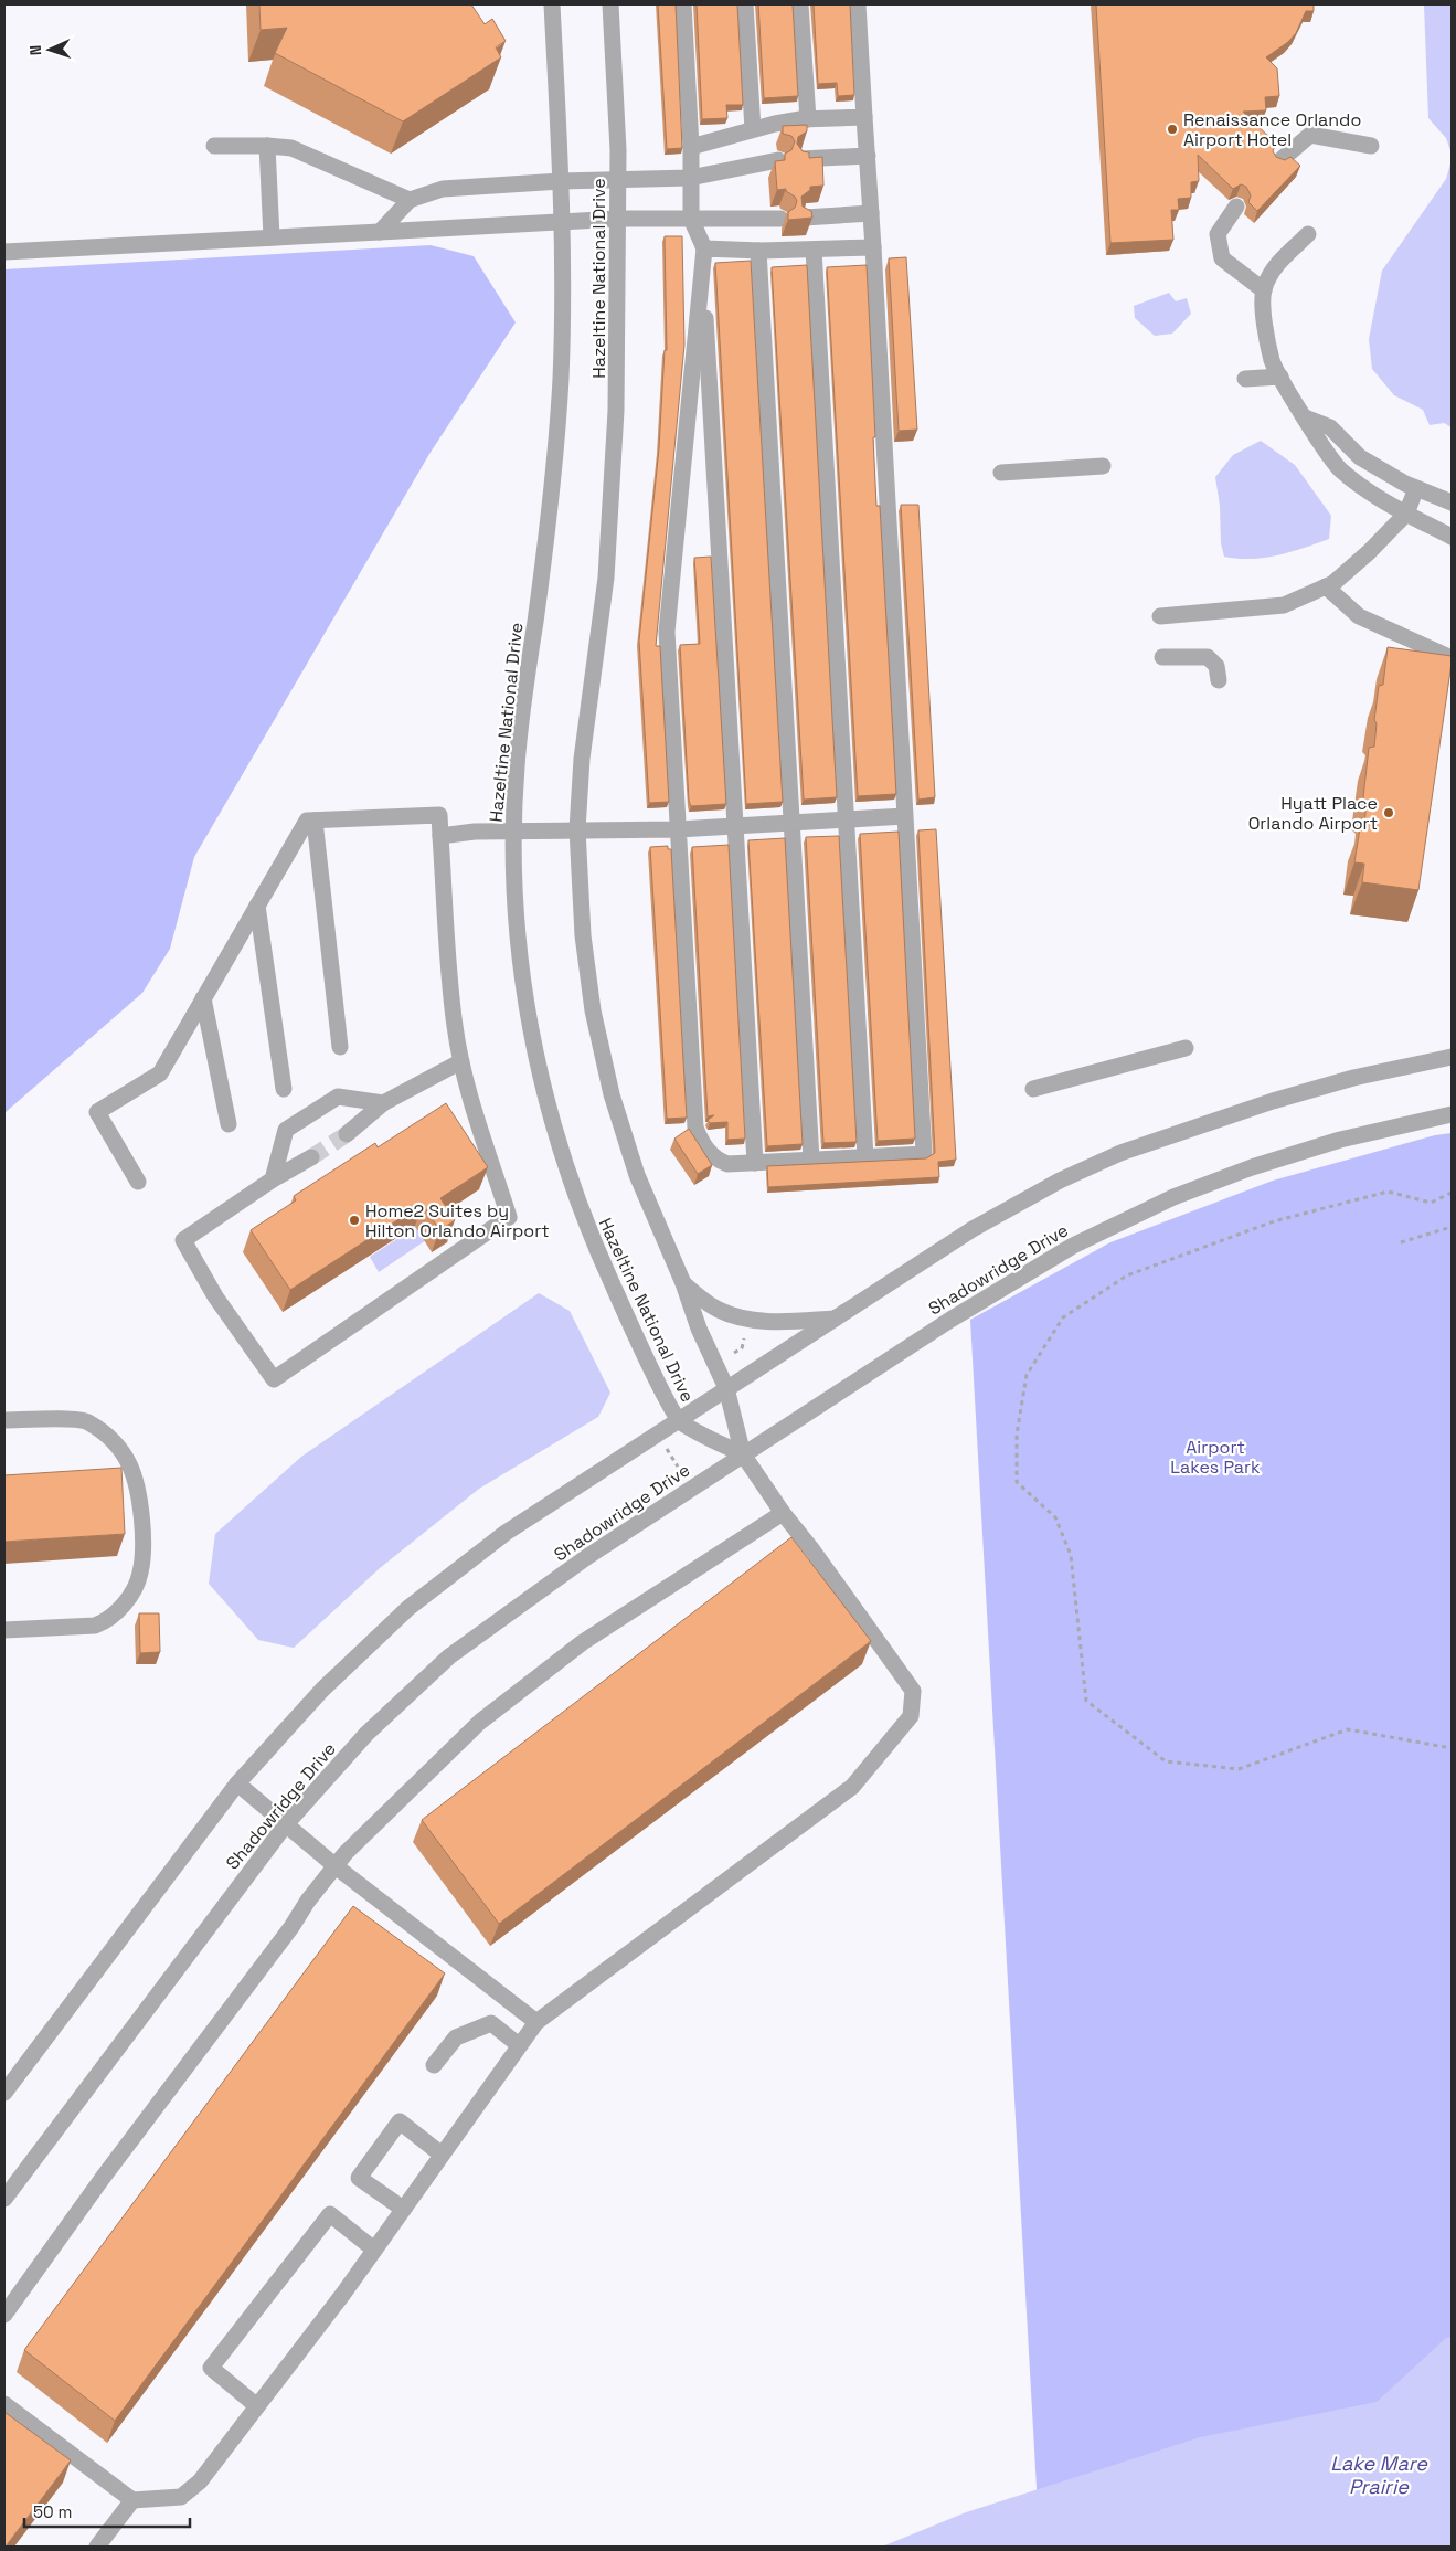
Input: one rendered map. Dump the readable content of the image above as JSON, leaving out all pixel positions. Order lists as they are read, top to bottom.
{
  "streets": {
    "street": ["Hazeltine National Drive", "Shadowridge Drive"]
  },
  "crossings": [
    ["Hazeltine National Drive", "Shadowridge Drive"]
  ],
  "water": ["Lake Mare Prairie"],
  "parks": ["Airport Lakes Park"],
  "places": ["Renaissance Orlando Airport Hotel", "Hyatt Place Orlando Airport", "Home2 Suites by Hilton Orlando Airport"],
  "scale_bar": "50 m",
  "north": "left"
}
